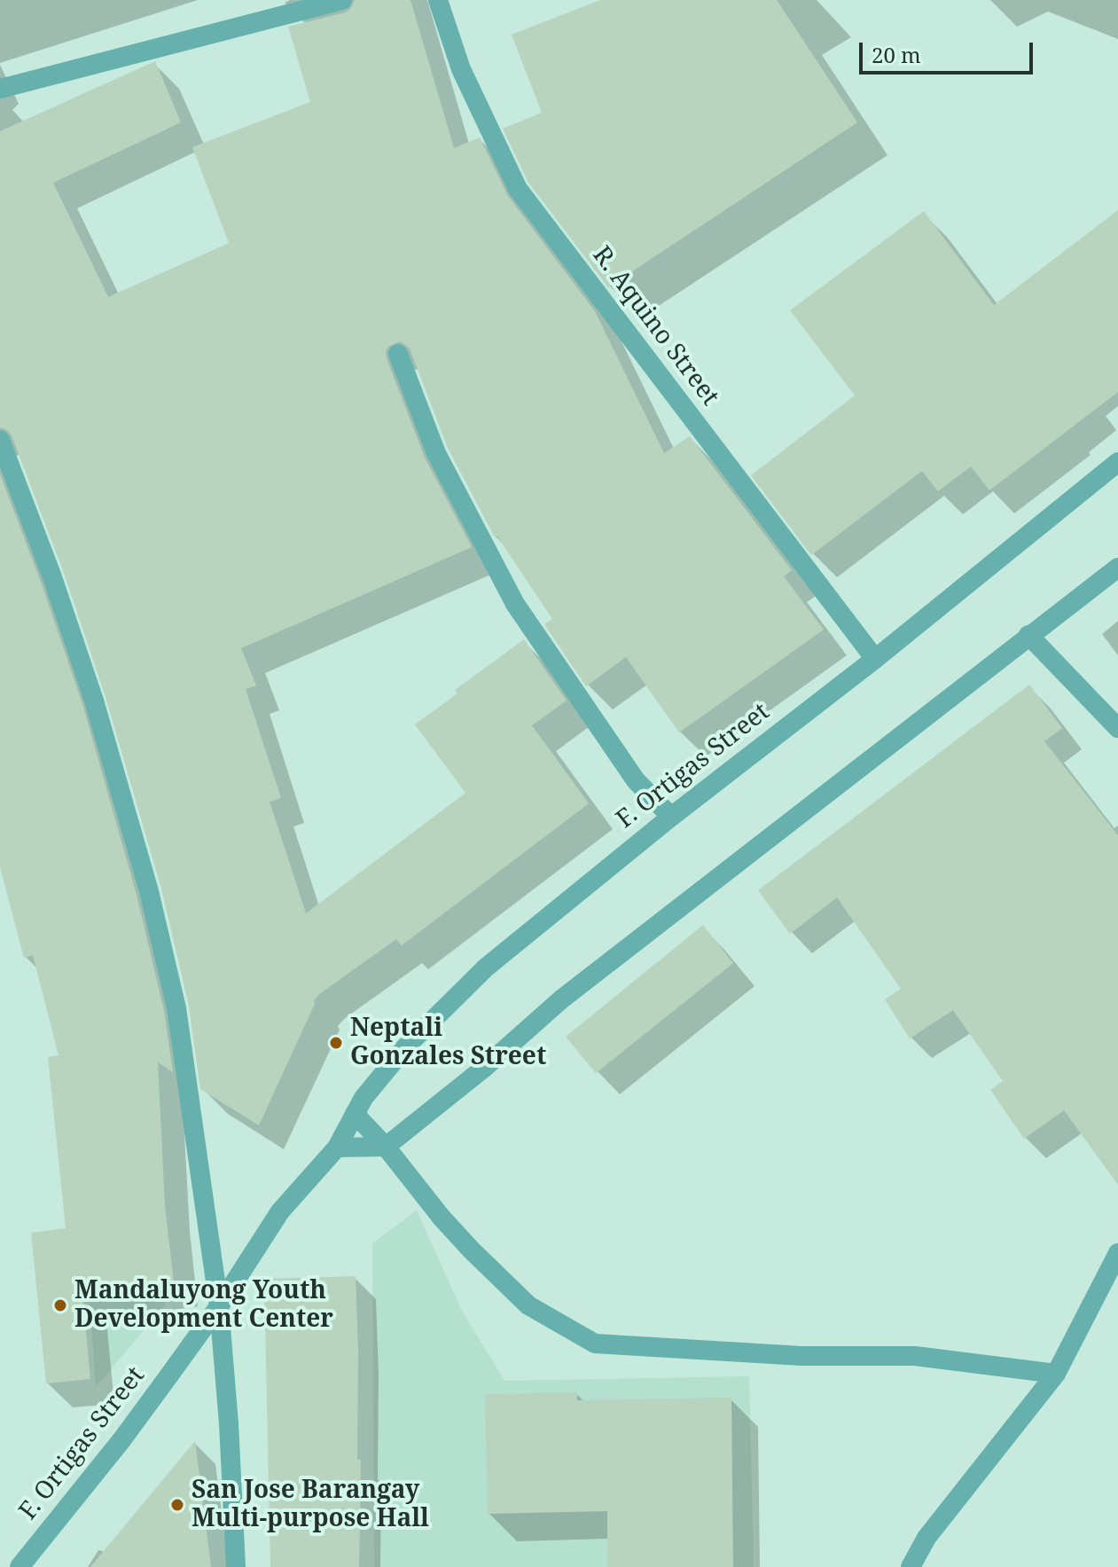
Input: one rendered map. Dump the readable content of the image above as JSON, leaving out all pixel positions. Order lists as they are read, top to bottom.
{
  "streets": {
    "street": ["R. Aquino Street", "F. Ortigas Street"]
  },
  "crossings": [
    ["R. Aquino Street", "F. Ortigas Street"]
  ],
  "places": ["Neptali Gonzales Street", "Mandaluyong Youth Development Center", "San Jose Barangay Multi-purpose Hall"],
  "scale_bar": "20 m"
}
